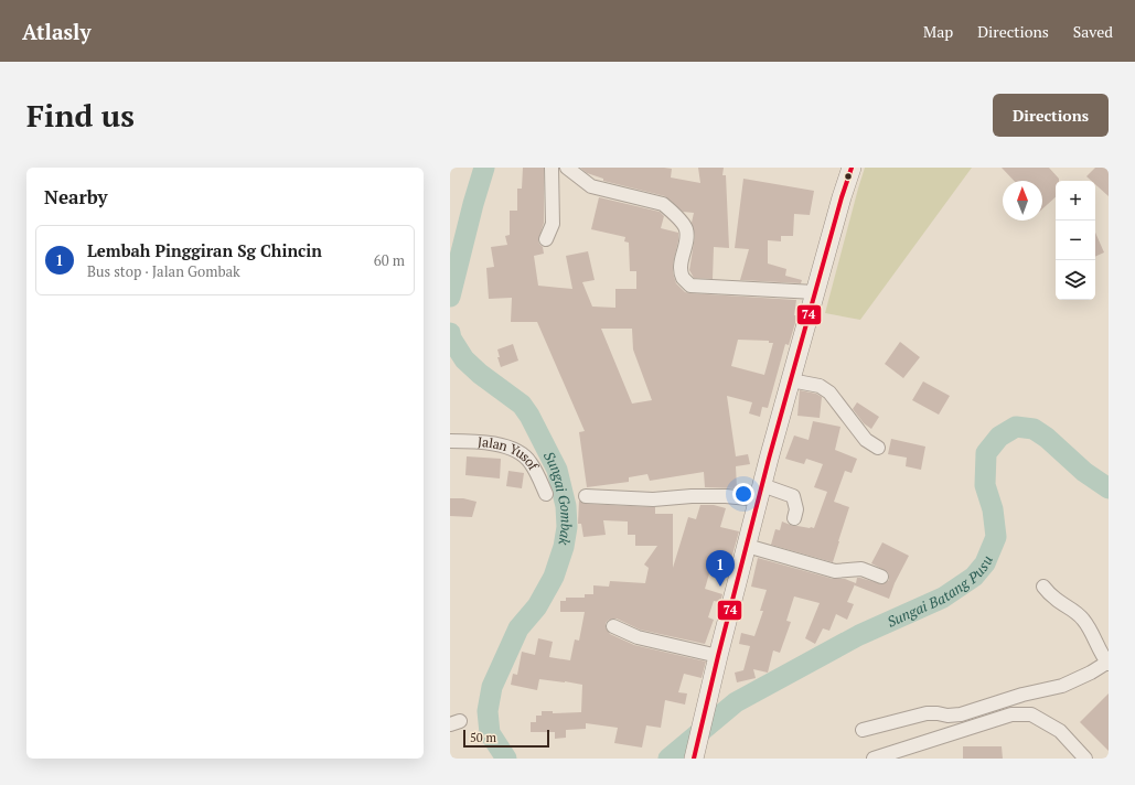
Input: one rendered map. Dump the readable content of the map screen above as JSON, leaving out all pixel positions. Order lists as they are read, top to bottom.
{
  "streets": {
    "street": ["Jalan Yusof"]
  },
  "water": ["Sungai Gombak", "Sungai Batang Pusu"],
  "lines": ["transit line 74"],
  "scale_bar": "50 m",
  "north": "top",
  "page": {
    "header": "Atlasly",
    "nav": ["Map", "Directions", "Saved"],
    "buttons": "Directions",
    "title": "Find us",
    "heading": "Nearby",
    "map_buttons": ["+", "−"],
    "list": [
      {
        "mark": "1",
        "name": "Lembah Pinggiran Sg Chincin",
        "note": "Bus stop · Jalan Gombak",
        "value": "60 m"
      }
    ],
    "pins": "1",
    "scale": "50 m"
  }
}
